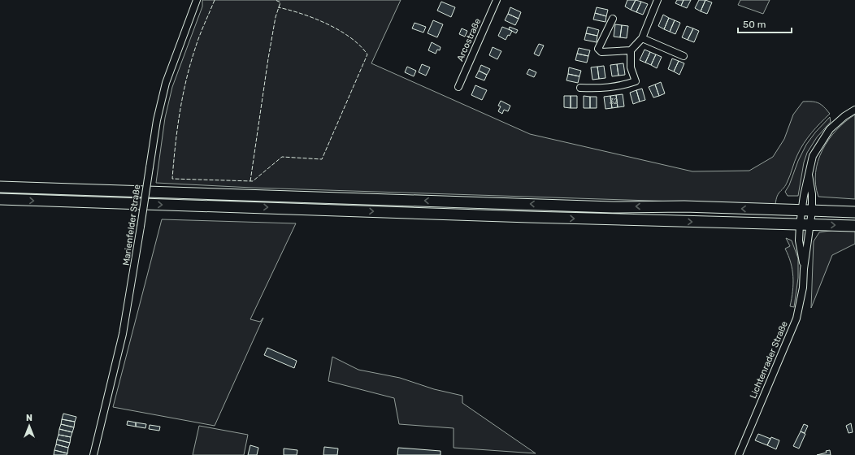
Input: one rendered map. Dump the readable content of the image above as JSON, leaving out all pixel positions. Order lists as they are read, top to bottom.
{
  "streets": {
    "street": ["Arcostraße", "Marienfelder Straße", "Lichtenrader Straße"]
  },
  "house_numbers": ["32"],
  "scale_bar": "50 m",
  "north": "top"
}
